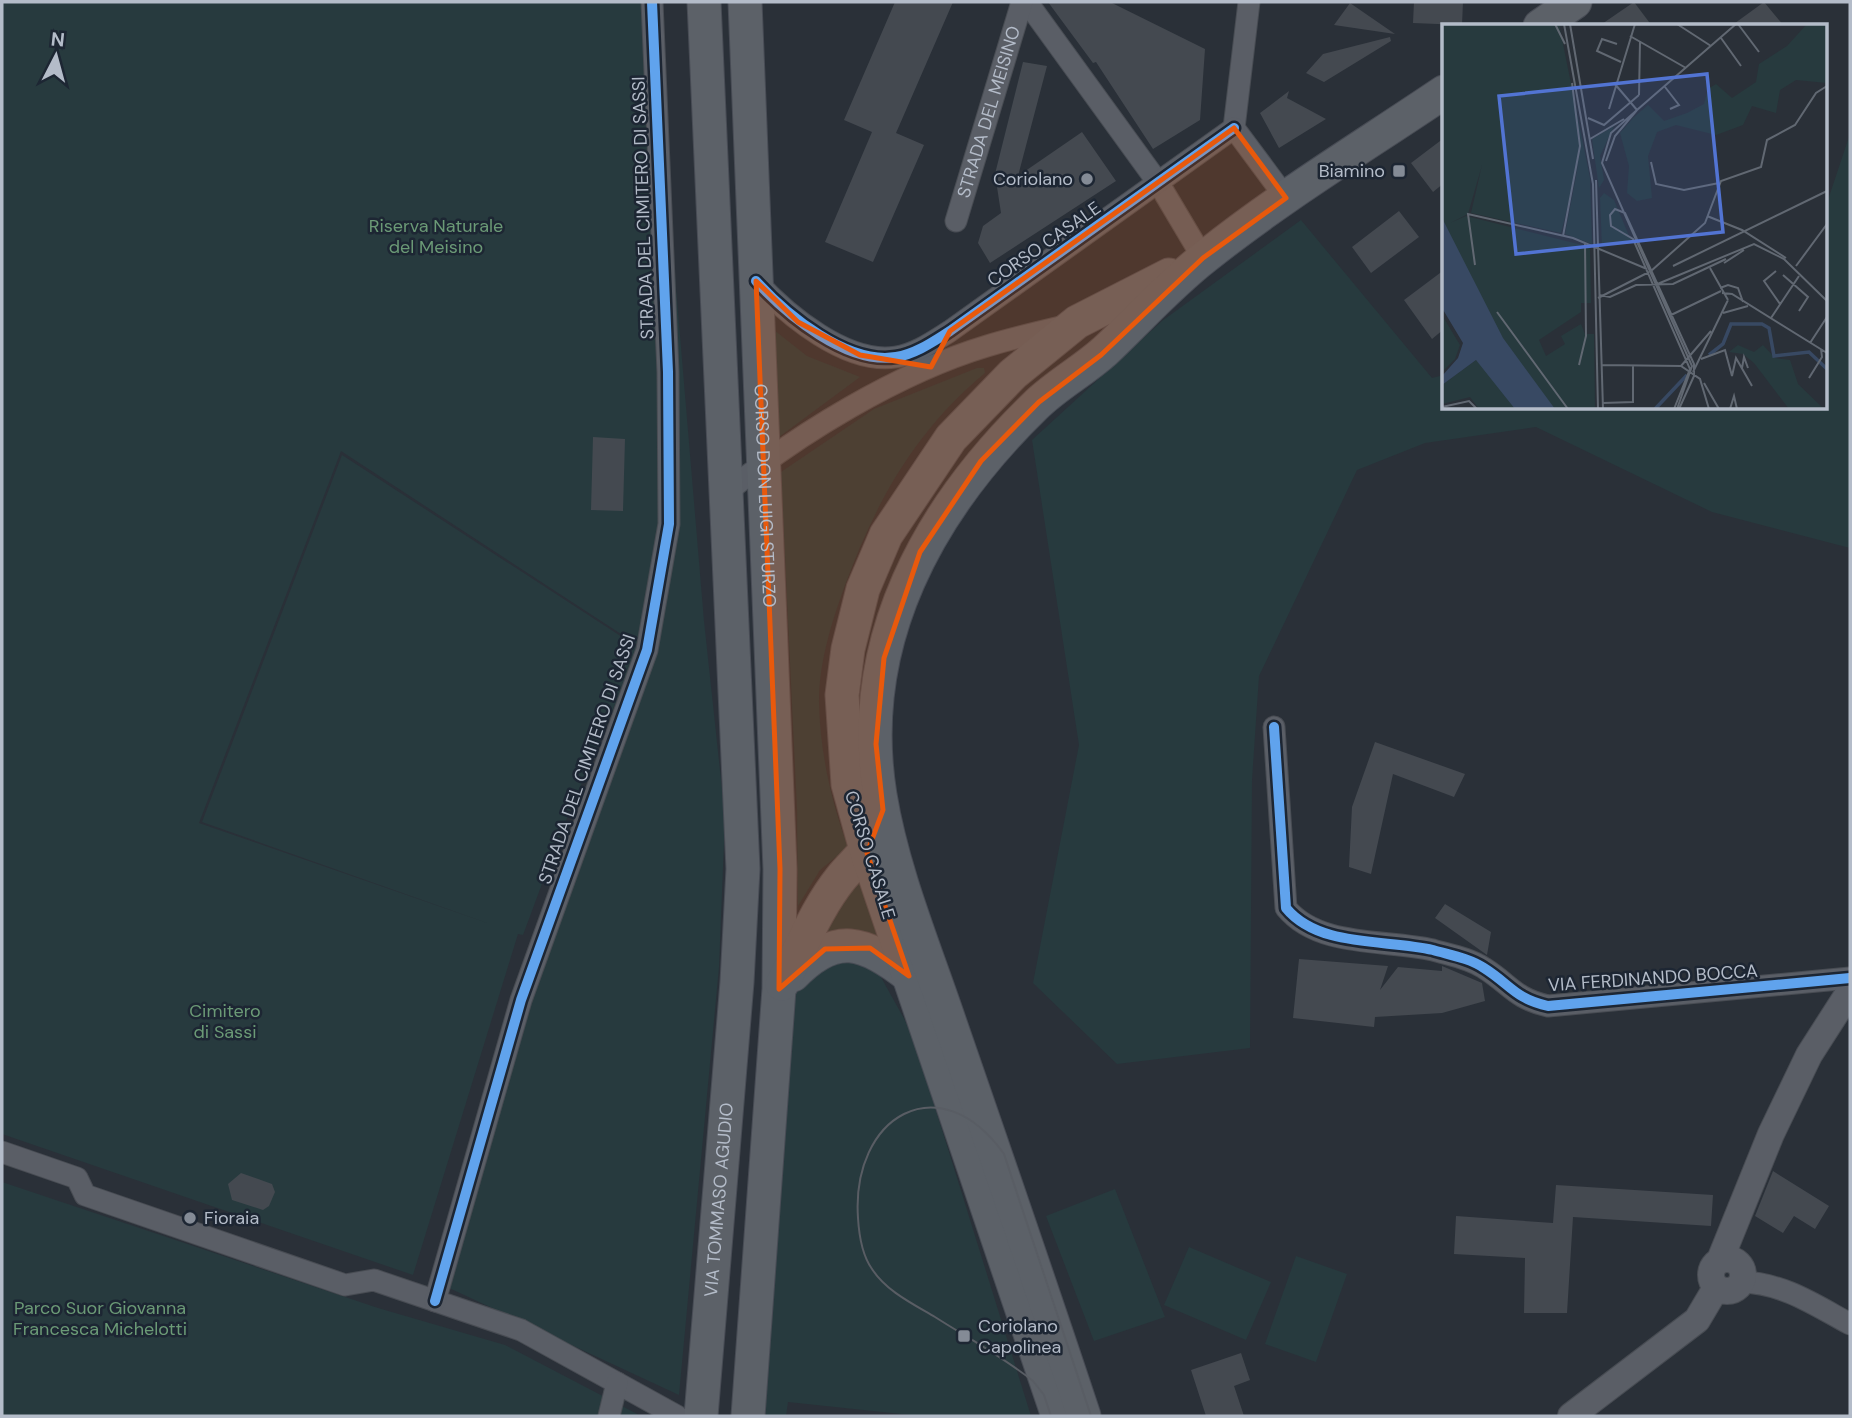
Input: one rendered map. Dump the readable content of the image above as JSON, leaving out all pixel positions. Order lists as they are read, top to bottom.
{
  "streets": {
    "main road": ["CORSO CASALE", "CORSO DON LUIGI STURZO", "VIA TOMMASO AGUDIO"],
    "street": ["STRADA DEL MEISINO", "STRADA DEL CIMITERO DI SASSI", "VIA FERDINANDO BOCCA"]
  },
  "crossings": [
    ["CORSO CASALE", "CORSO DON LUIGI STURZO"],
    ["CORSO DON LUIGI STURZO", "VIA TOMMASO AGUDIO"]
  ],
  "parks": ["Riserva Naturale del Meisino", "Cimitero di Sassi", "Parco Suor Giovanna Francesca Michelotti"],
  "places": {
    "transit": ["Biamino", "Coriolano Capolinea"],
    "other": ["Coriolano", "Fioraia"]
  },
  "north": "top"
}
